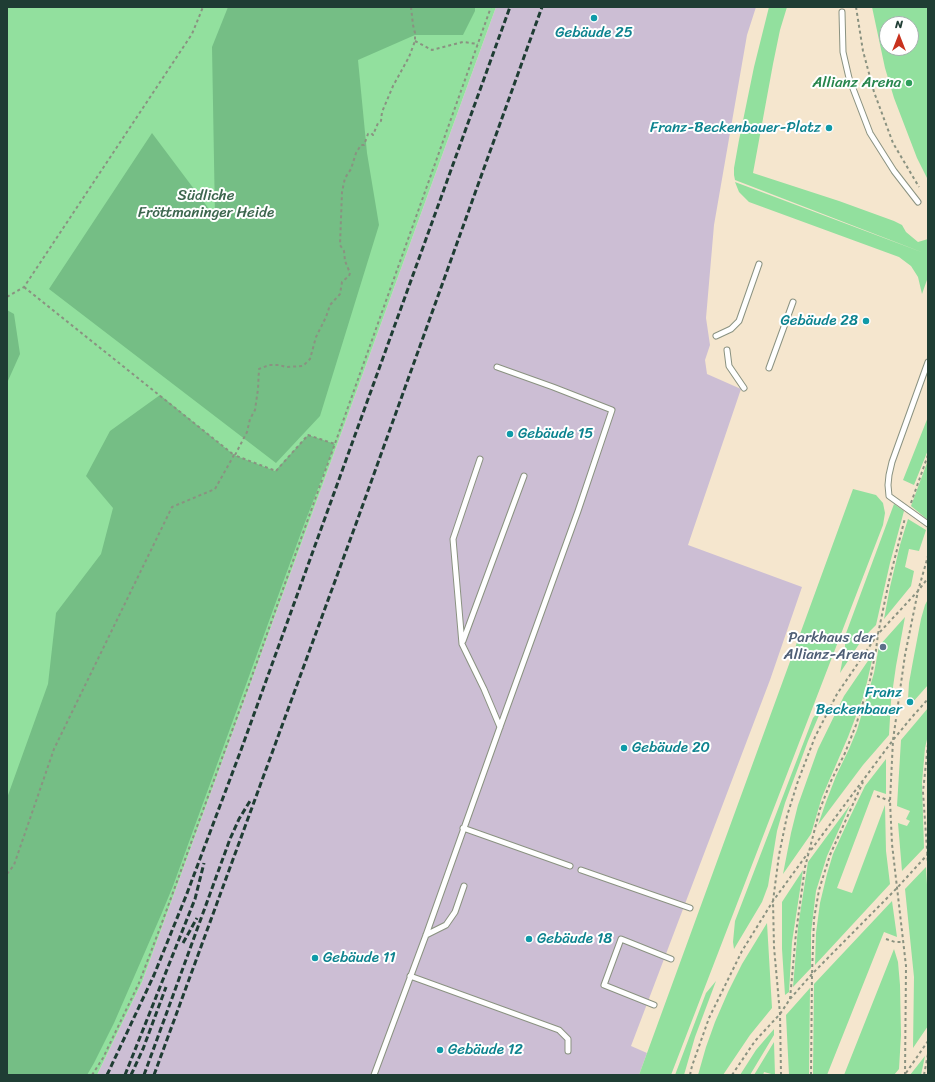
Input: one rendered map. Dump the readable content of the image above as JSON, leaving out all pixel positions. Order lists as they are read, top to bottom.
{
  "parks": ["Südliche Fröttmaninger Heide"],
  "places": [
    "Gebäude 25",
    "Allianz Arena",
    "Franz-Beckenbauer-Platz",
    "Gebäude 28",
    "Gebäude 15",
    "Parkhaus der Allianz-Arena",
    "Franz Beckenbauer",
    "Gebäude 20",
    "Gebäude 18",
    "Gebäude 11",
    "Gebäude 12"
  ],
  "north": "top"
}
